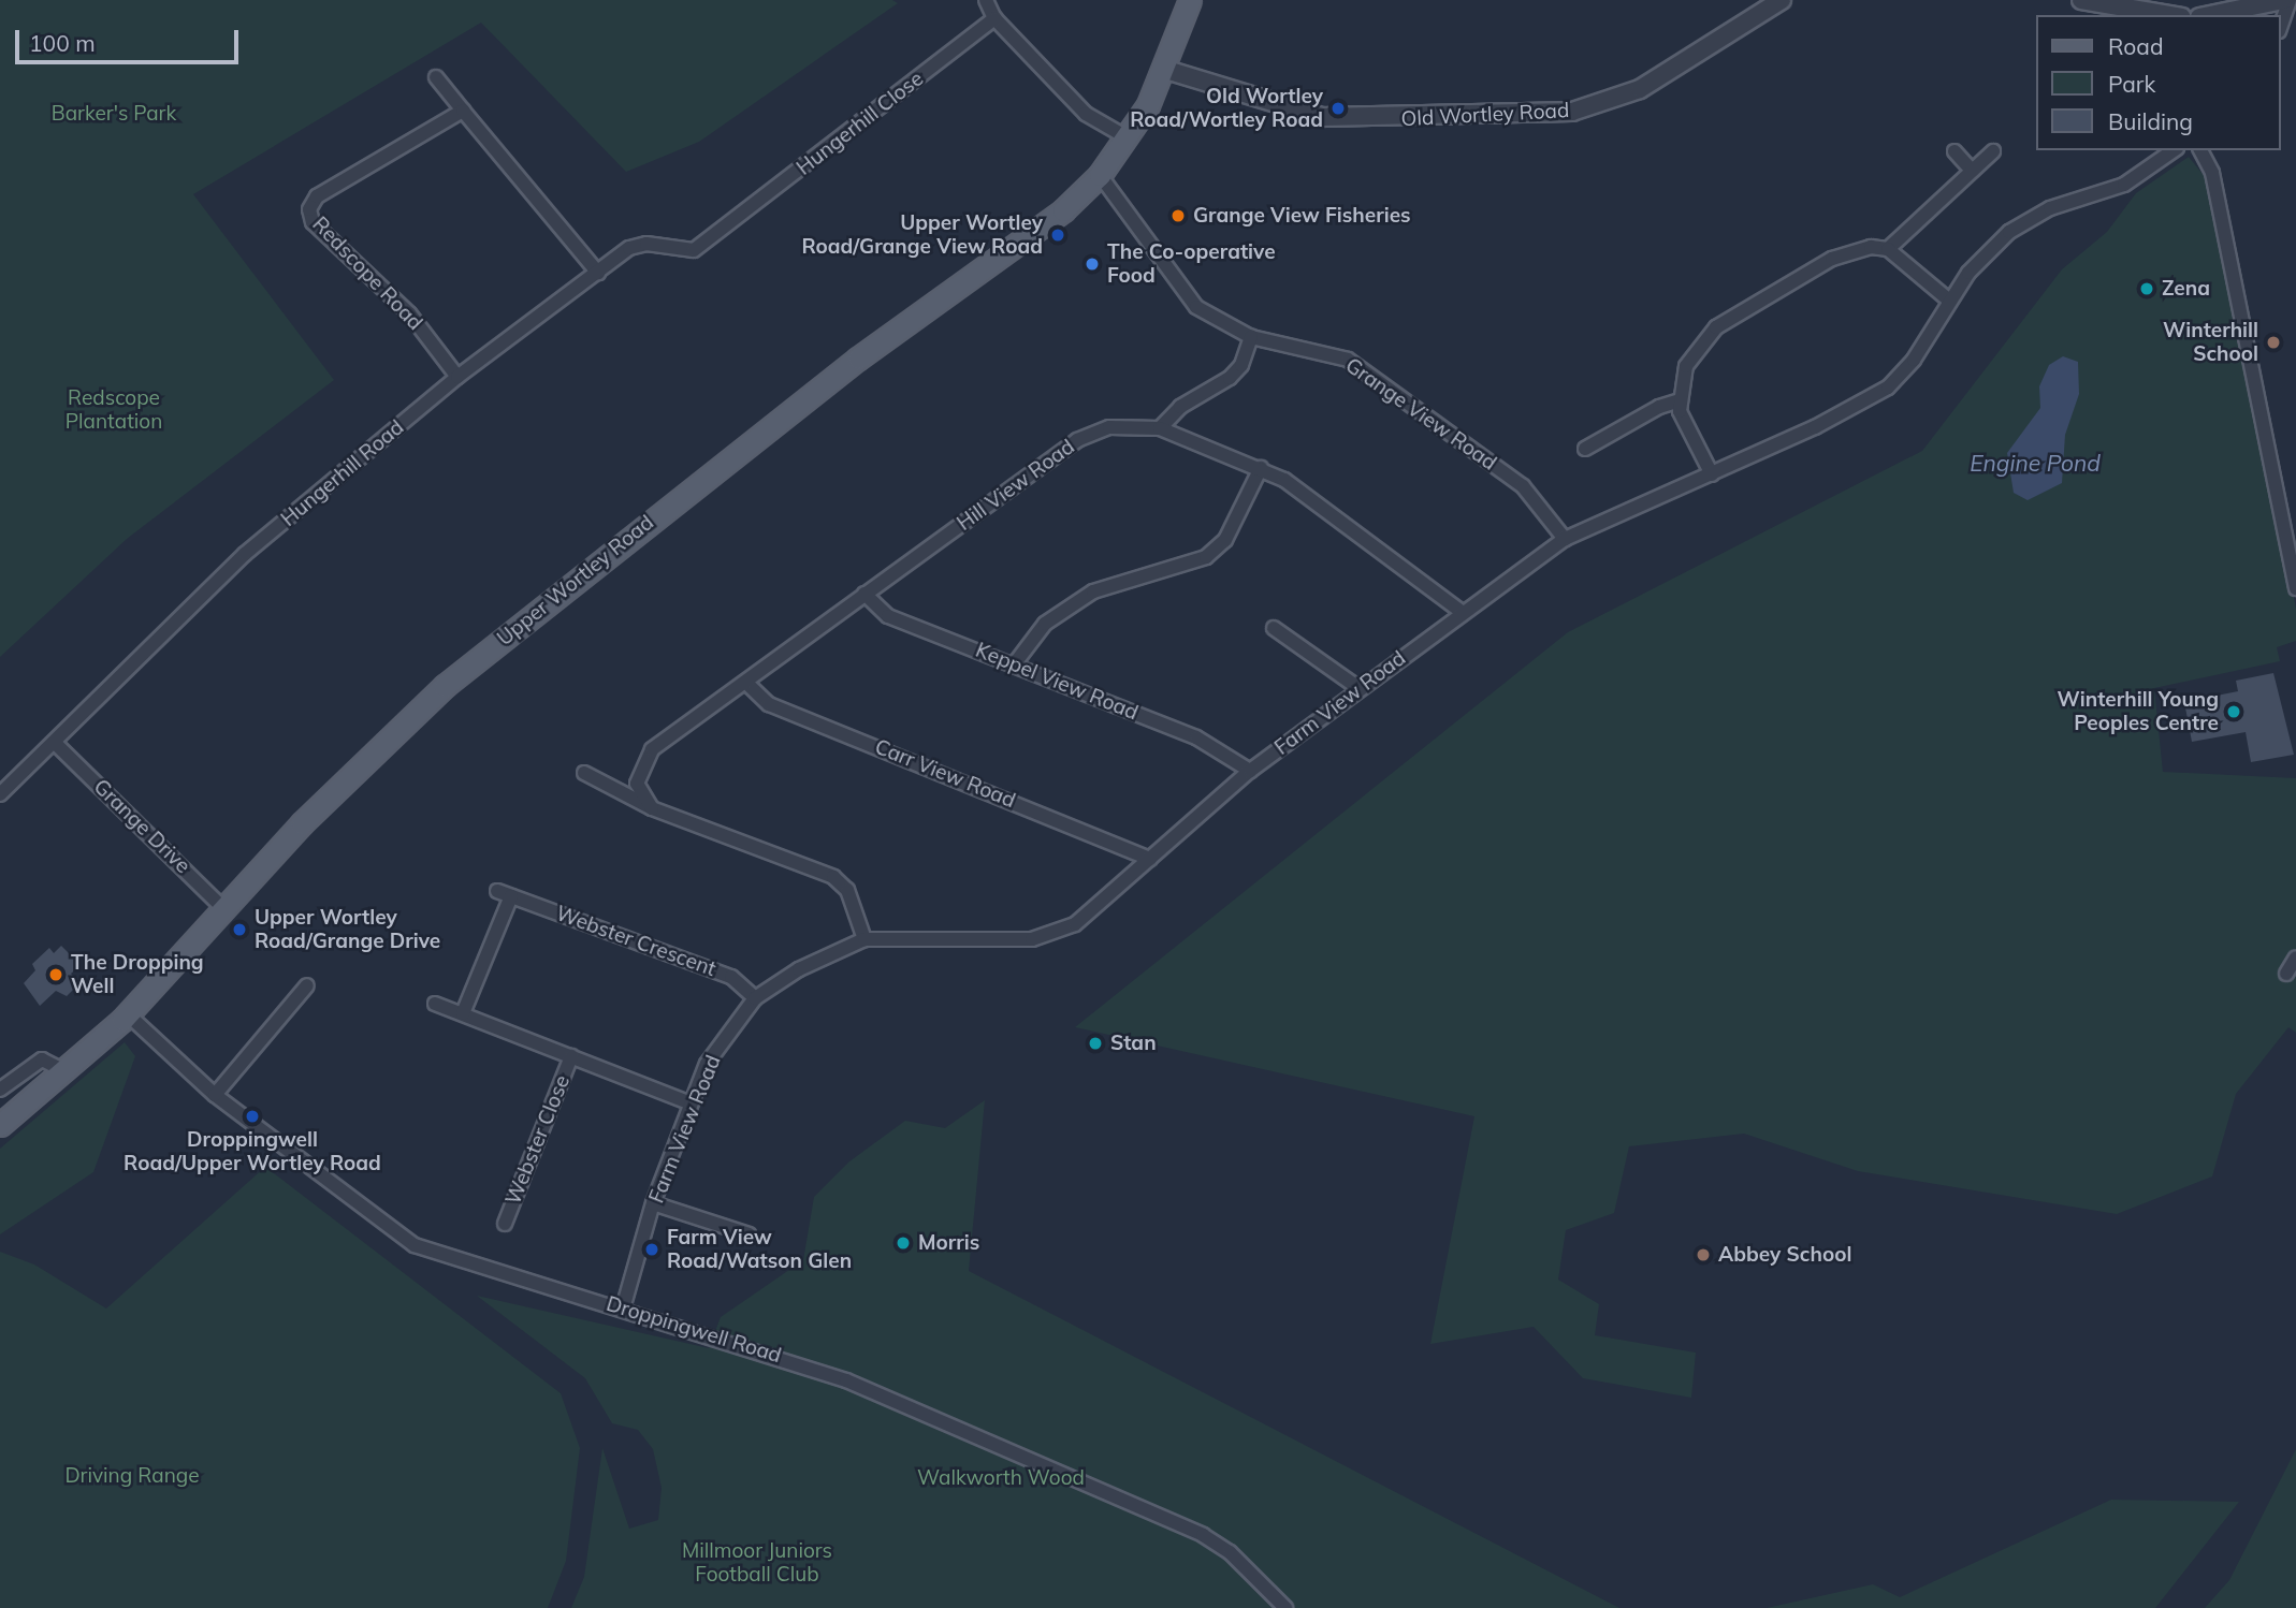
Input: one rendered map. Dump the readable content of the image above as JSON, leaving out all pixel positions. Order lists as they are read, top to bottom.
{
  "streets": {
    "main road": ["Upper Wortley Road"],
    "street": [
      "Old Wortley Road",
      "Hungerhill Close",
      "Redscope Road",
      "Grange View Road",
      "Hungerhill Road",
      "Hill View Road",
      "Keppel View Road",
      "Farm View Road",
      "Carr View Road",
      "Grange Drive",
      "Webster Crescent",
      "Webster Close",
      "Droppingwell Road"
    ]
  },
  "crossings": [
    ["Old Wortley Road", "Upper Wortley Road"],
    ["Hungerhill Close", "Hungerhill Road"],
    ["Redscope Road", "Hungerhill Road"],
    ["Grange View Road", "Upper Wortley Road"],
    ["Grange View Road", "Farm View Road"],
    ["Hungerhill Road", "Grange Drive"],
    ["Hill View Road", "Keppel View Road"],
    ["Hill View Road", "Farm View Road"],
    ["Hill View Road", "Carr View Road"],
    ["Upper Wortley Road", "Grange Drive"],
    ["Upper Wortley Road", "Droppingwell Road"],
    ["Keppel View Road", "Farm View Road"],
    ["Farm View Road", "Carr View Road"],
    ["Farm View Road", "Webster Crescent"],
    ["Farm View Road", "Droppingwell Road"]
  ],
  "water": ["Engine Pond"],
  "parks": [
    "Barker's Park",
    "Redscope Plantation",
    "Driving Range",
    "Walkworth Wood",
    "Millmoor Juniors Football Club"
  ],
  "places": [
    "Old Wortley Road/Wortley Road",
    "Grange View Fisheries",
    "Upper Wortley Road/Grange View Road",
    "The Co-operative Food",
    "Zena",
    "Winterhill School",
    "Winterhill Young Peoples Centre",
    "Upper Wortley Road/Grange Drive",
    "The Dropping Well",
    "Stan",
    "Droppingwell Road/Upper Wortley Road",
    "Morris",
    "Farm View Road/Watson Glen",
    "Abbey School"
  ],
  "legend": ["Road", "Park", "Building"],
  "scale_bar": "100 m"
}
